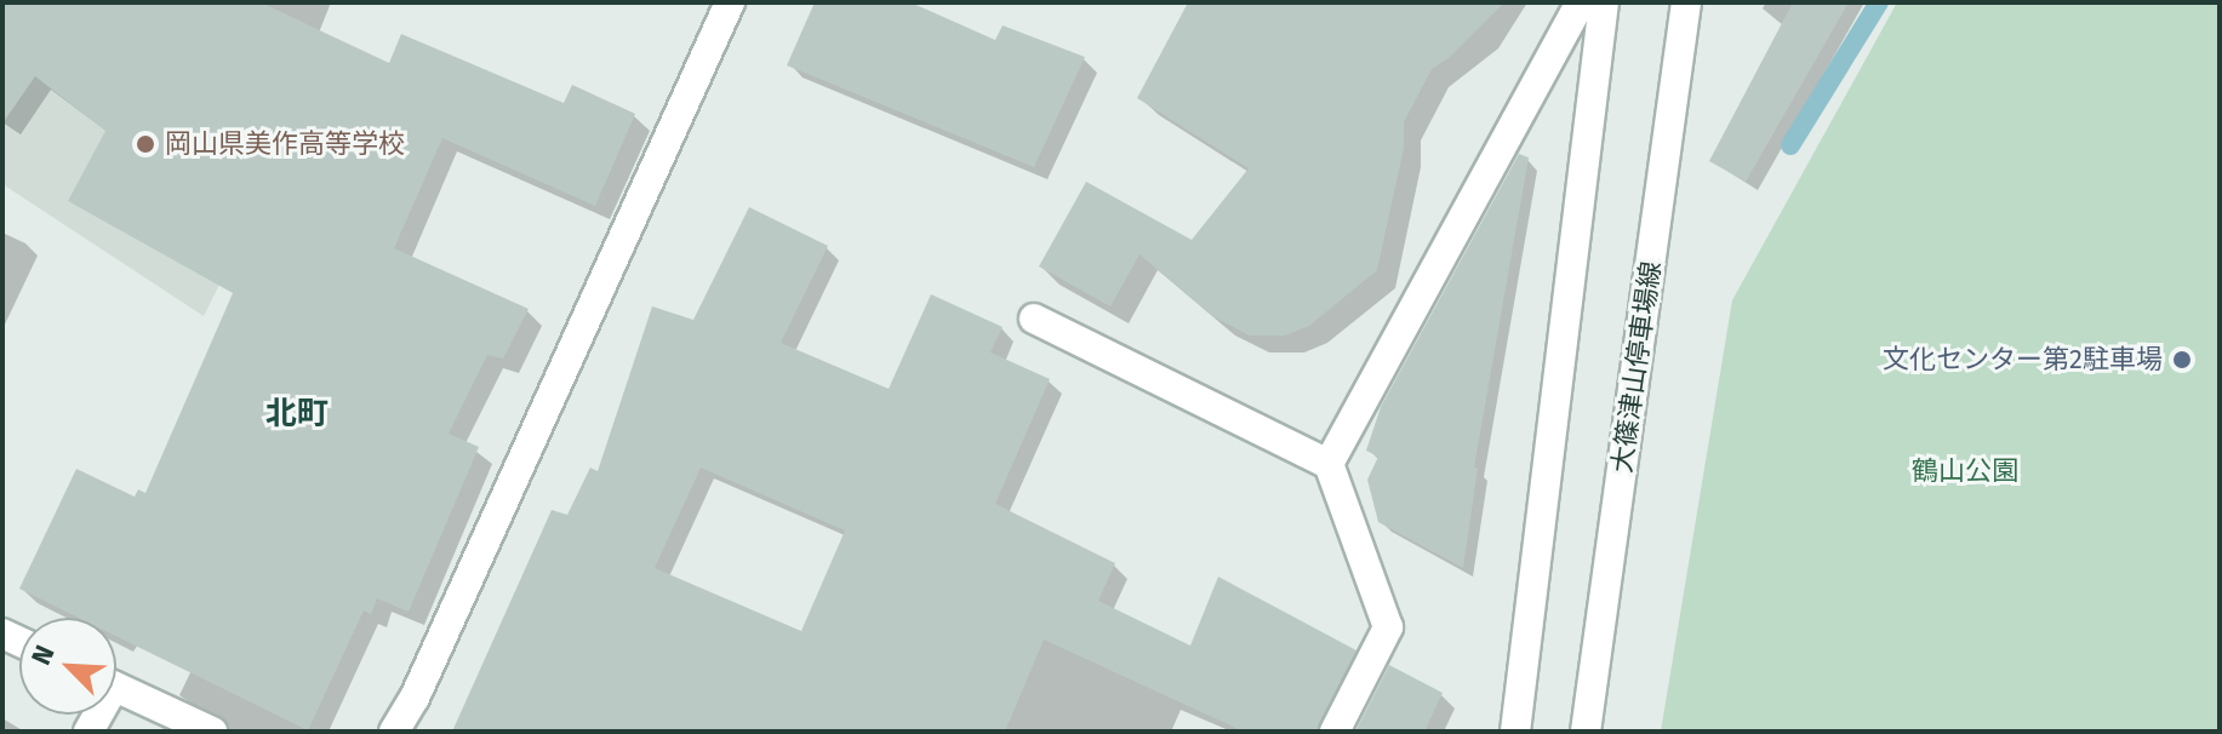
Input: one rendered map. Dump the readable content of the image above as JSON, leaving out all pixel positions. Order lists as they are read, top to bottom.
{
  "streets": {
    "street": ["大篠津山停車場線"]
  },
  "districts": ["北町"],
  "parks": ["鶴山公園"],
  "places": ["岡山県美作高等学校", "文化センター第2駐車場"],
  "north": "top left"
}
